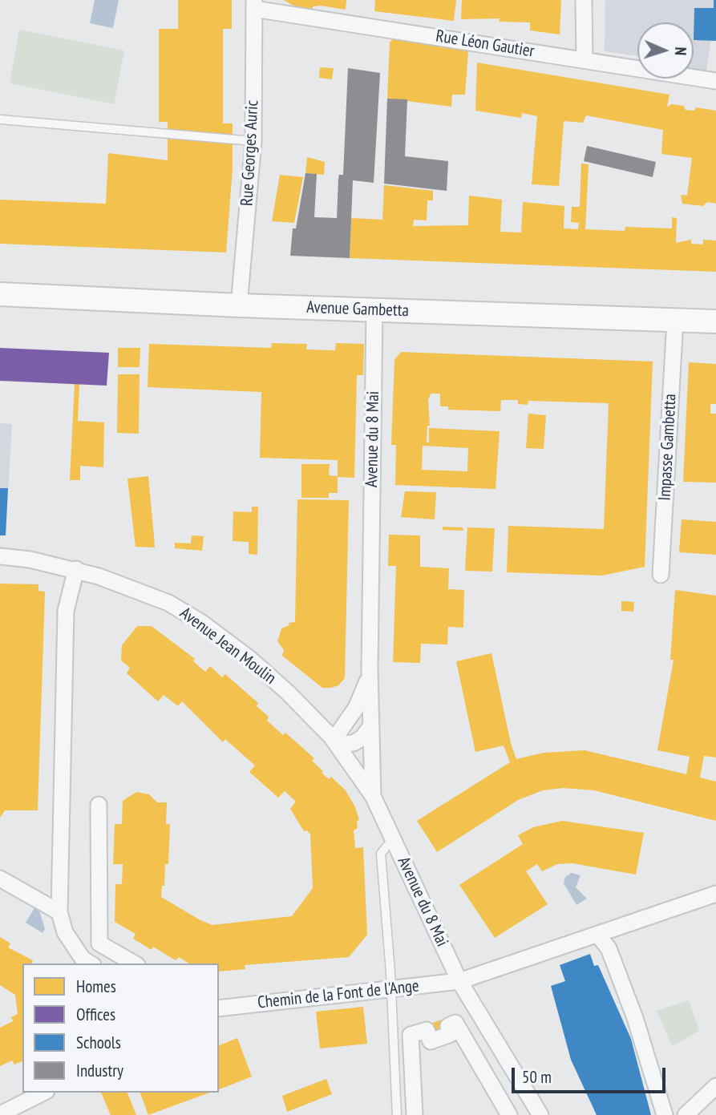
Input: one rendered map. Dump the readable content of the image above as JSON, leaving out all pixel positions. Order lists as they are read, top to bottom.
{
  "streets": {
    "main road": ["Avenue Gambetta"],
    "street": [
      "Rue Léon Gautier",
      "Rue Georges Auric",
      "Avenue du 8 Mai",
      "Impasse Gambetta",
      "Avenue Jean Moulin",
      "Chemin de la Font de l'Ange"
    ]
  },
  "crossings": [
    ["Rue Léon Gautier", "Rue Georges Auric"],
    ["Rue Georges Auric", "Avenue Gambetta"],
    ["Avenue Gambetta", "Avenue du 8 Mai"],
    ["Avenue Gambetta", "Impasse Gambetta"],
    ["Avenue du 8 Mai", "Avenue Jean Moulin"],
    ["Avenue du 8 Mai", "Chemin de la Font de l'Ange"]
  ],
  "legend": [
    "Homes",
    "Offices",
    "Schools",
    "Industry"
  ],
  "scale_bar": "50 m",
  "north": "right"
}
